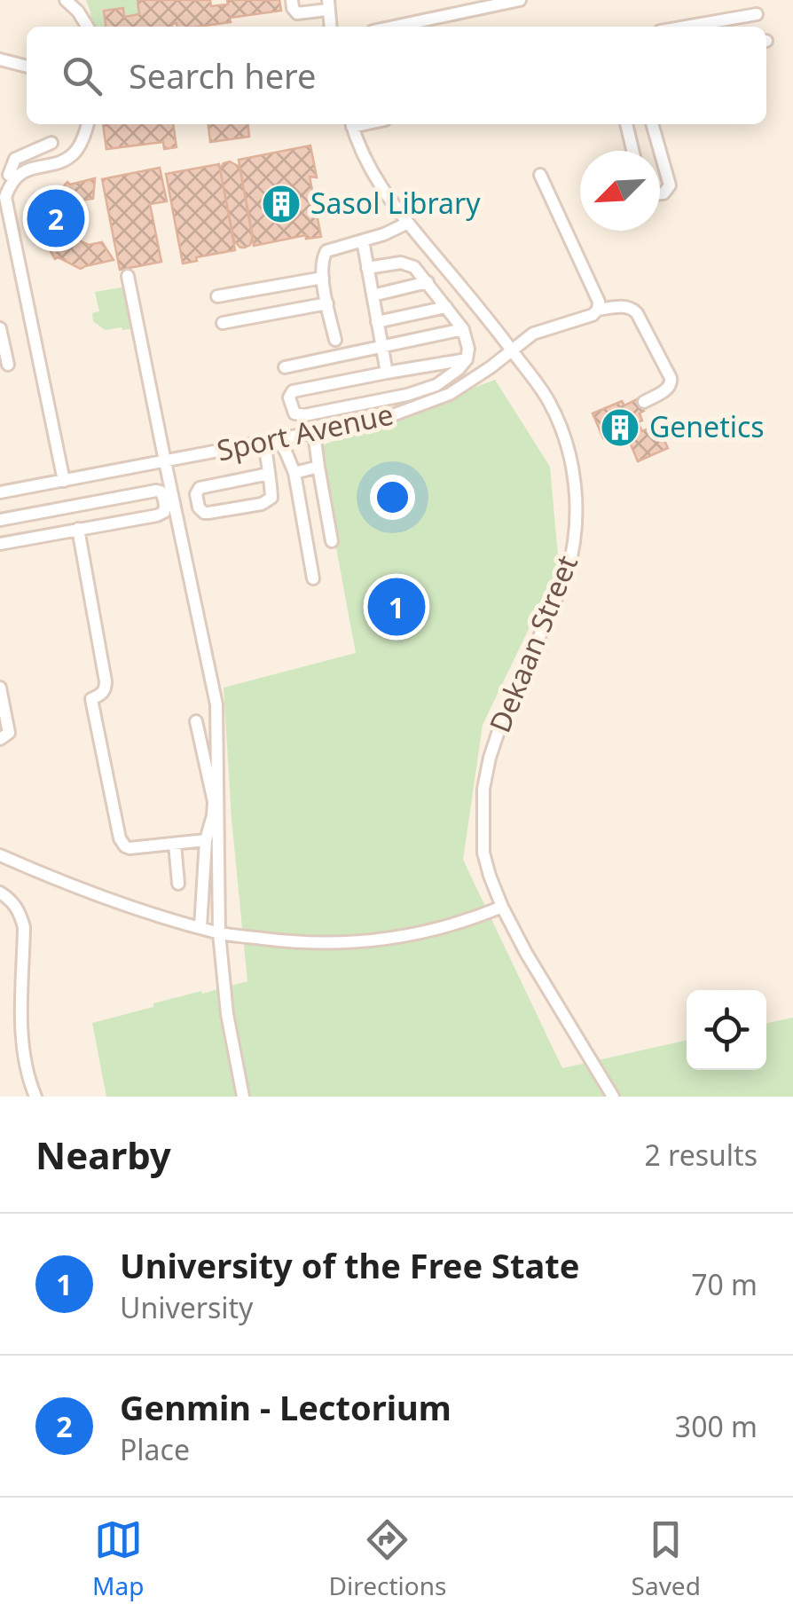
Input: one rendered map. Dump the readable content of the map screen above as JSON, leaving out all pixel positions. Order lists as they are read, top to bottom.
{
  "streets": {
    "street": ["Sport Avenue", "Dekaan Street"]
  },
  "crossings": [
    ["Sport Avenue", "Dekaan Street"]
  ],
  "places": {
    "building": ["Sasol Library", "Genetics"]
  },
  "north": "bottom left",
  "page": {
    "search": "Search here",
    "pins": ["2", "1"],
    "heading": ["Nearby", "2 results"],
    "list": [
      {
        "mark": "1",
        "name": "University of the Free State",
        "note": "University",
        "value": "70 m"
      },
      {
        "mark": "2",
        "name": "Genmin - Lectorium",
        "note": "Place",
        "value": "300 m"
      }
    ],
    "nav": ["Map", "Directions", "Saved"]
  }
}
